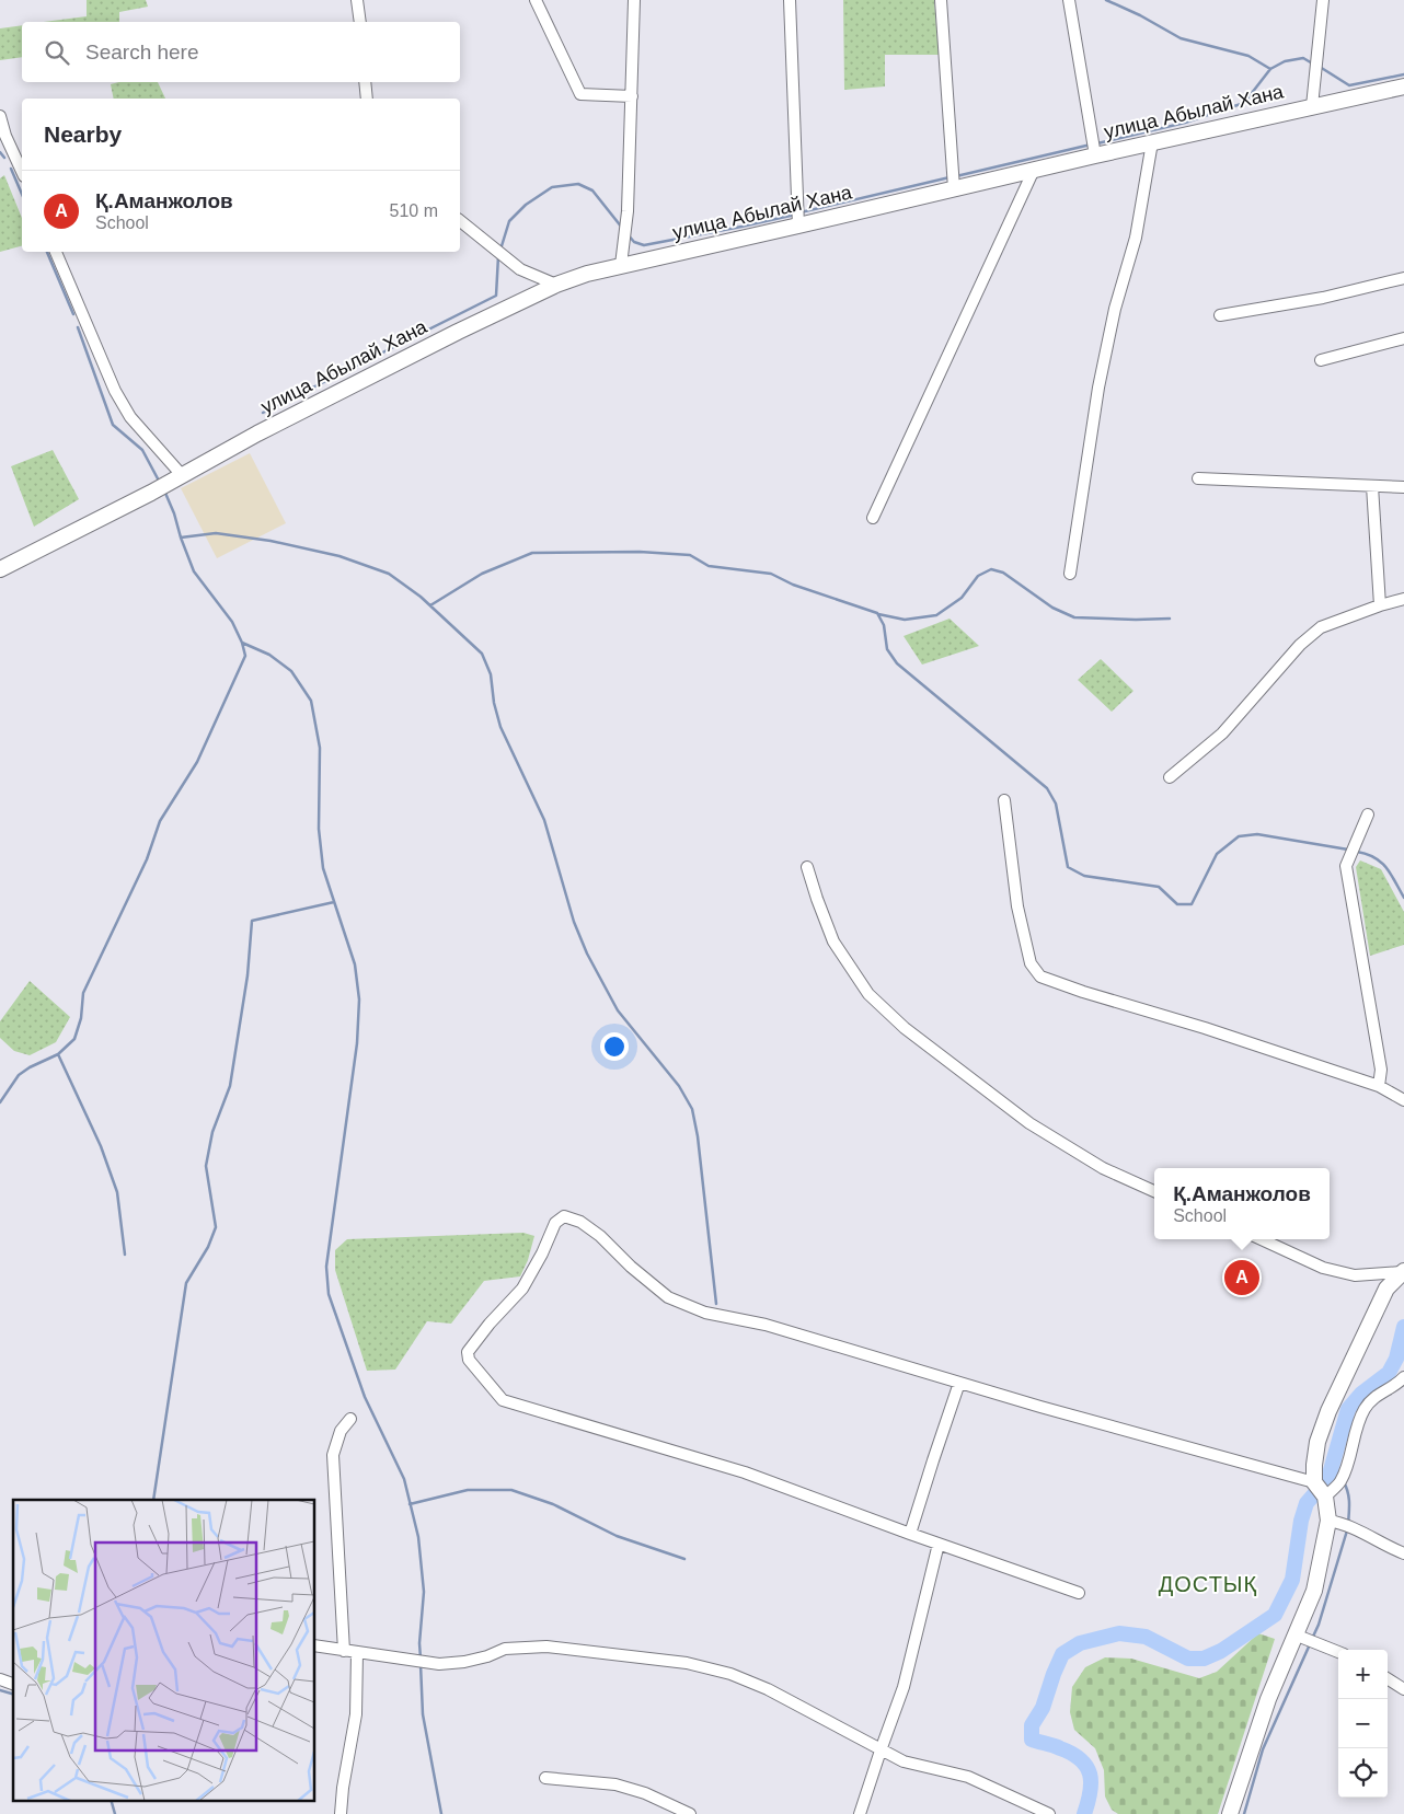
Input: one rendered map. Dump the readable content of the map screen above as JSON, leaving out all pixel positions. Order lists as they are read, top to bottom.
{
  "streets": {
    "main road": ["улица Абылай Хана"]
  },
  "districts": ["ДОСТЫҚ"],
  "page": {
    "search": "Search here",
    "heading": "Nearby",
    "list": [
      {
        "mark": "A",
        "name": "Қ.Аманжолов",
        "note": "School",
        "value": "510 m"
      }
    ],
    "popup": ["Қ.Аманжолов", "School"],
    "pins": "A",
    "map_buttons": ["+", "−"]
  }
}
